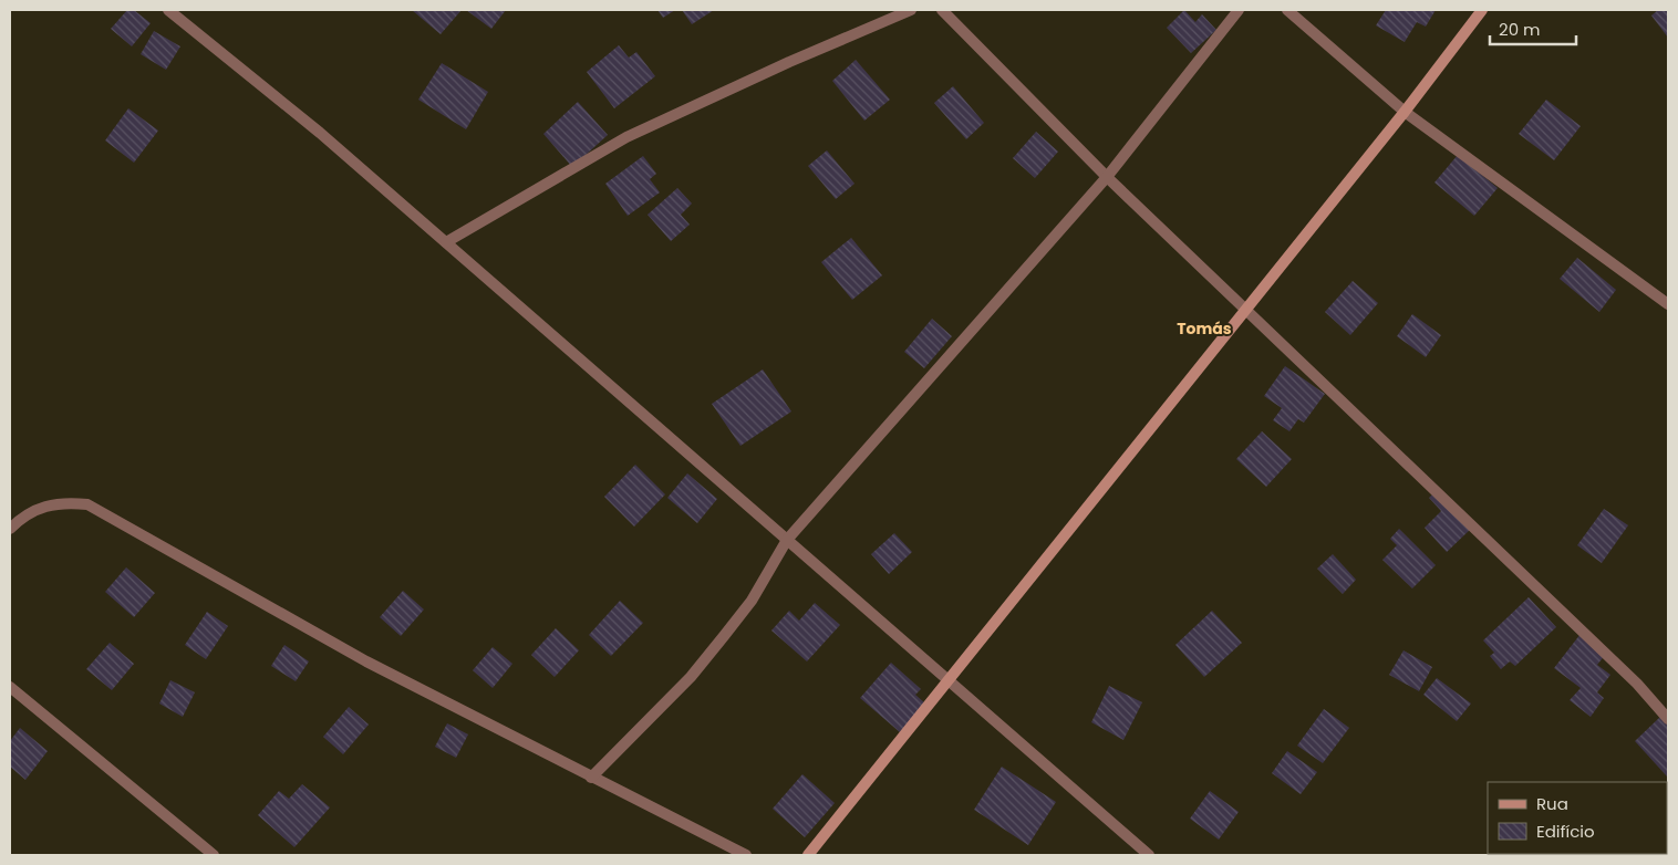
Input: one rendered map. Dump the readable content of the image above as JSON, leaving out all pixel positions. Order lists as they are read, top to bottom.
{
  "districts": ["Tomás"],
  "legend": ["Rua", "Edifício"],
  "scale_bar": "20 m"
}
